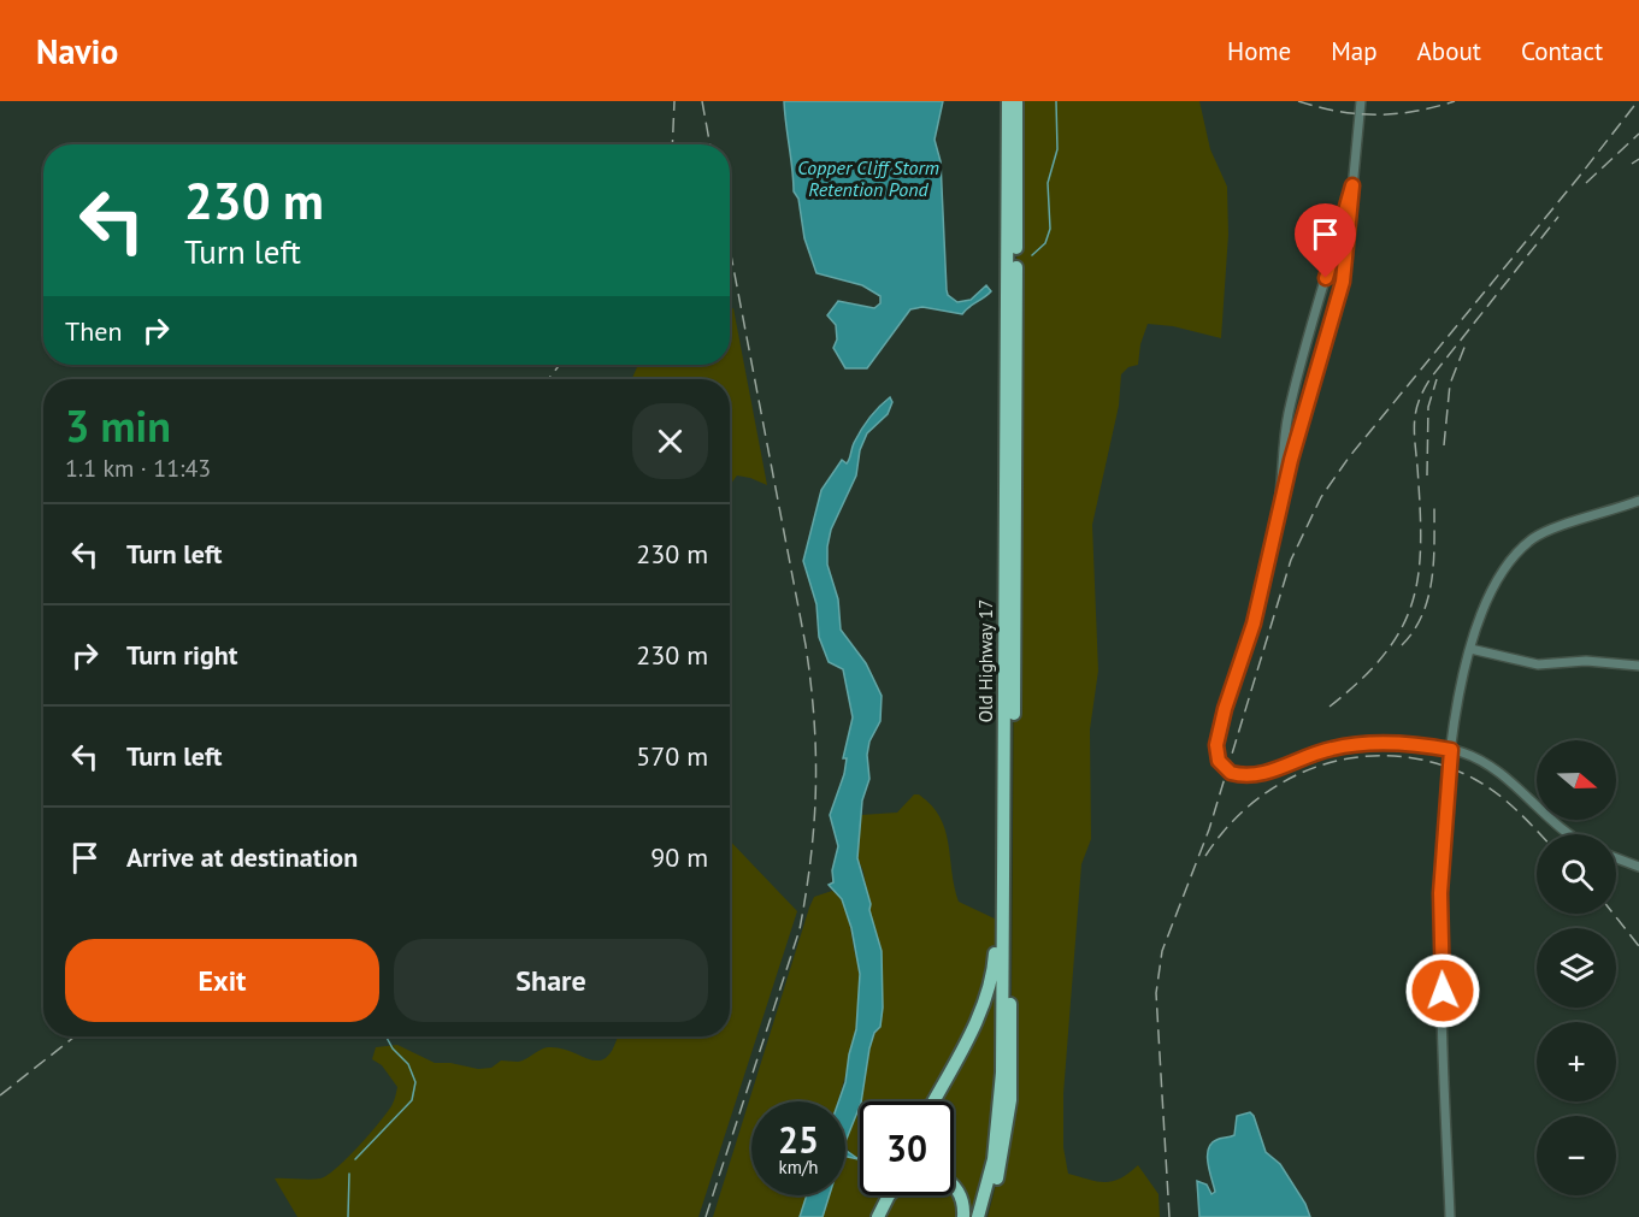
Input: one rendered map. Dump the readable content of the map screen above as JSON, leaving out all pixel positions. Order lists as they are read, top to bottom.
{
  "streets": {
    "main road": ["Old Highway 17"]
  },
  "water": ["Copper Cliff Storm Retention Pond"],
  "north": "right",
  "page": {
    "header": "Navio",
    "nav": [
      "Home",
      "Map",
      "About",
      "Contact"
    ],
    "turn": ["230 m", "Turn left"],
    "then": "Then",
    "heading": ["3 min", "1.1 km · 11:43"],
    "list": [
      {
        "name": "Turn left",
        "value": "230 m"
      },
      {
        "name": "Turn right",
        "value": "230 m"
      },
      {
        "name": "Turn left",
        "value": "570 m"
      },
      {
        "name": "Arrive at destination",
        "value": "90 m"
      }
    ],
    "map_buttons": ["+", "−"],
    "buttons": ["Exit", "Share"],
    "speed": "25 km/h",
    "limit": "30"
  }
}
